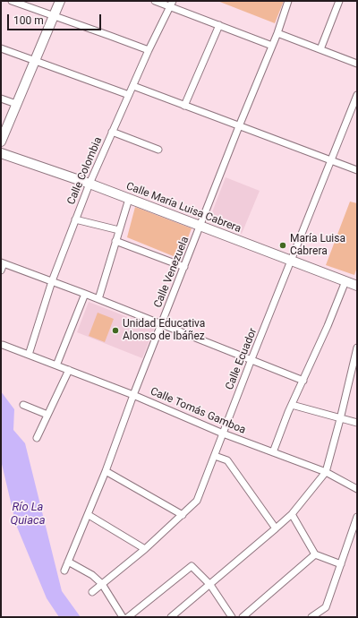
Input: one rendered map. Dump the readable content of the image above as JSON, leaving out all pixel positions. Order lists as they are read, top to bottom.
{
  "streets": {
    "street": [
      "Calle Colombia",
      "Calle María Luisa Cabrera",
      "Calle Venezuela",
      "Calle Ecuador",
      "Calle Tomás Gamboa"
    ]
  },
  "crossings": [
    ["Calle Colombia", "Calle María Luisa Cabrera"],
    ["Calle Colombia", "Calle Tomás Gamboa"],
    ["Calle María Luisa Cabrera", "Calle Venezuela"],
    ["Calle María Luisa Cabrera", "Calle Ecuador"],
    ["Calle Venezuela", "Calle Tomás Gamboa"],
    ["Calle Ecuador", "Calle Tomás Gamboa"]
  ],
  "water": ["Río La Quiaca"],
  "places": ["María Luisa Cabrera", "Unidad Educativa Alonso de Ibáñez"],
  "scale_bar": "100 m"
}
